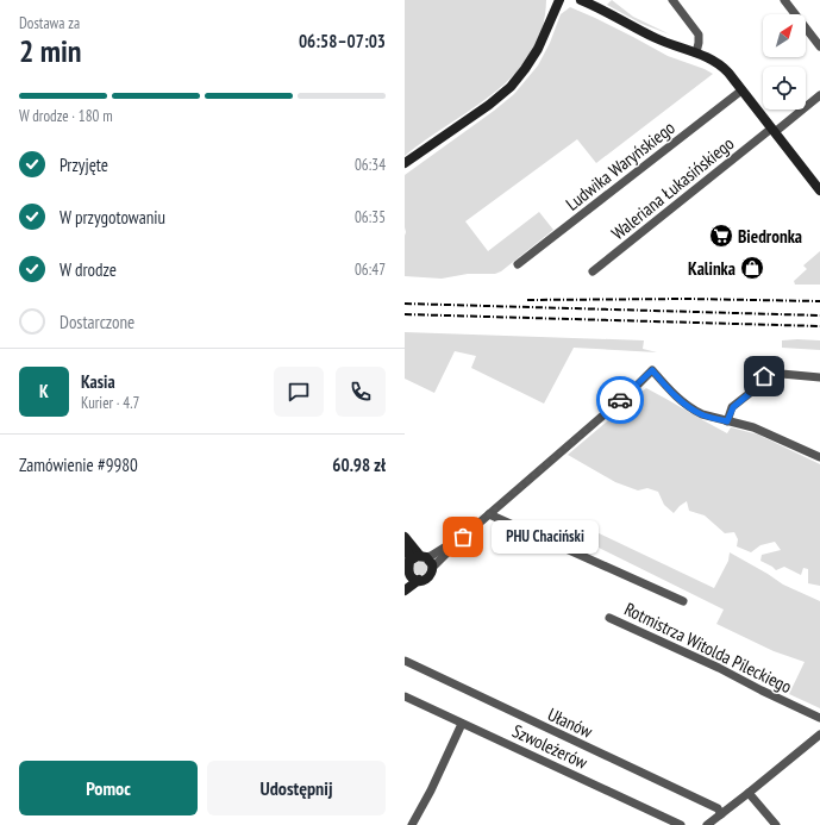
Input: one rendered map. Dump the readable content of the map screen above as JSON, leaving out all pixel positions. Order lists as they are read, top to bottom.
{
  "streets": {
    "street": [
      "Ludwika Waryńskiego",
      "Waleriana Łukasińskiego",
      "Rotmistrza Witolda Pileckiego",
      "Ułanów",
      "Szwoleżerów"
    ]
  },
  "places": {
    "supermarket": ["Biedronka"],
    "shop": ["Kalinka"],
    "other": ["PHU Chaciński"]
  },
  "north": "top right",
  "page": {
    "heading": ["2 min", "Dostawa za", "06:58–07:03"],
    "panel": [
      "Kasia",
      "Kurier · 4.7",
      "Zamówienie #9980",
      "60.98 zł"
    ],
    "bar": "W drodze · 180 m",
    "list": [
      ["Przyjęte", "06:34"],
      ["W przygotowaniu", "06:35"],
      ["W drodze", "06:47"],
      "Dostarczone"
    ],
    "round": "K",
    "bubble": "PHU Chaciński",
    "buttons": ["Pomoc", "Udostępnij"]
  }
}
